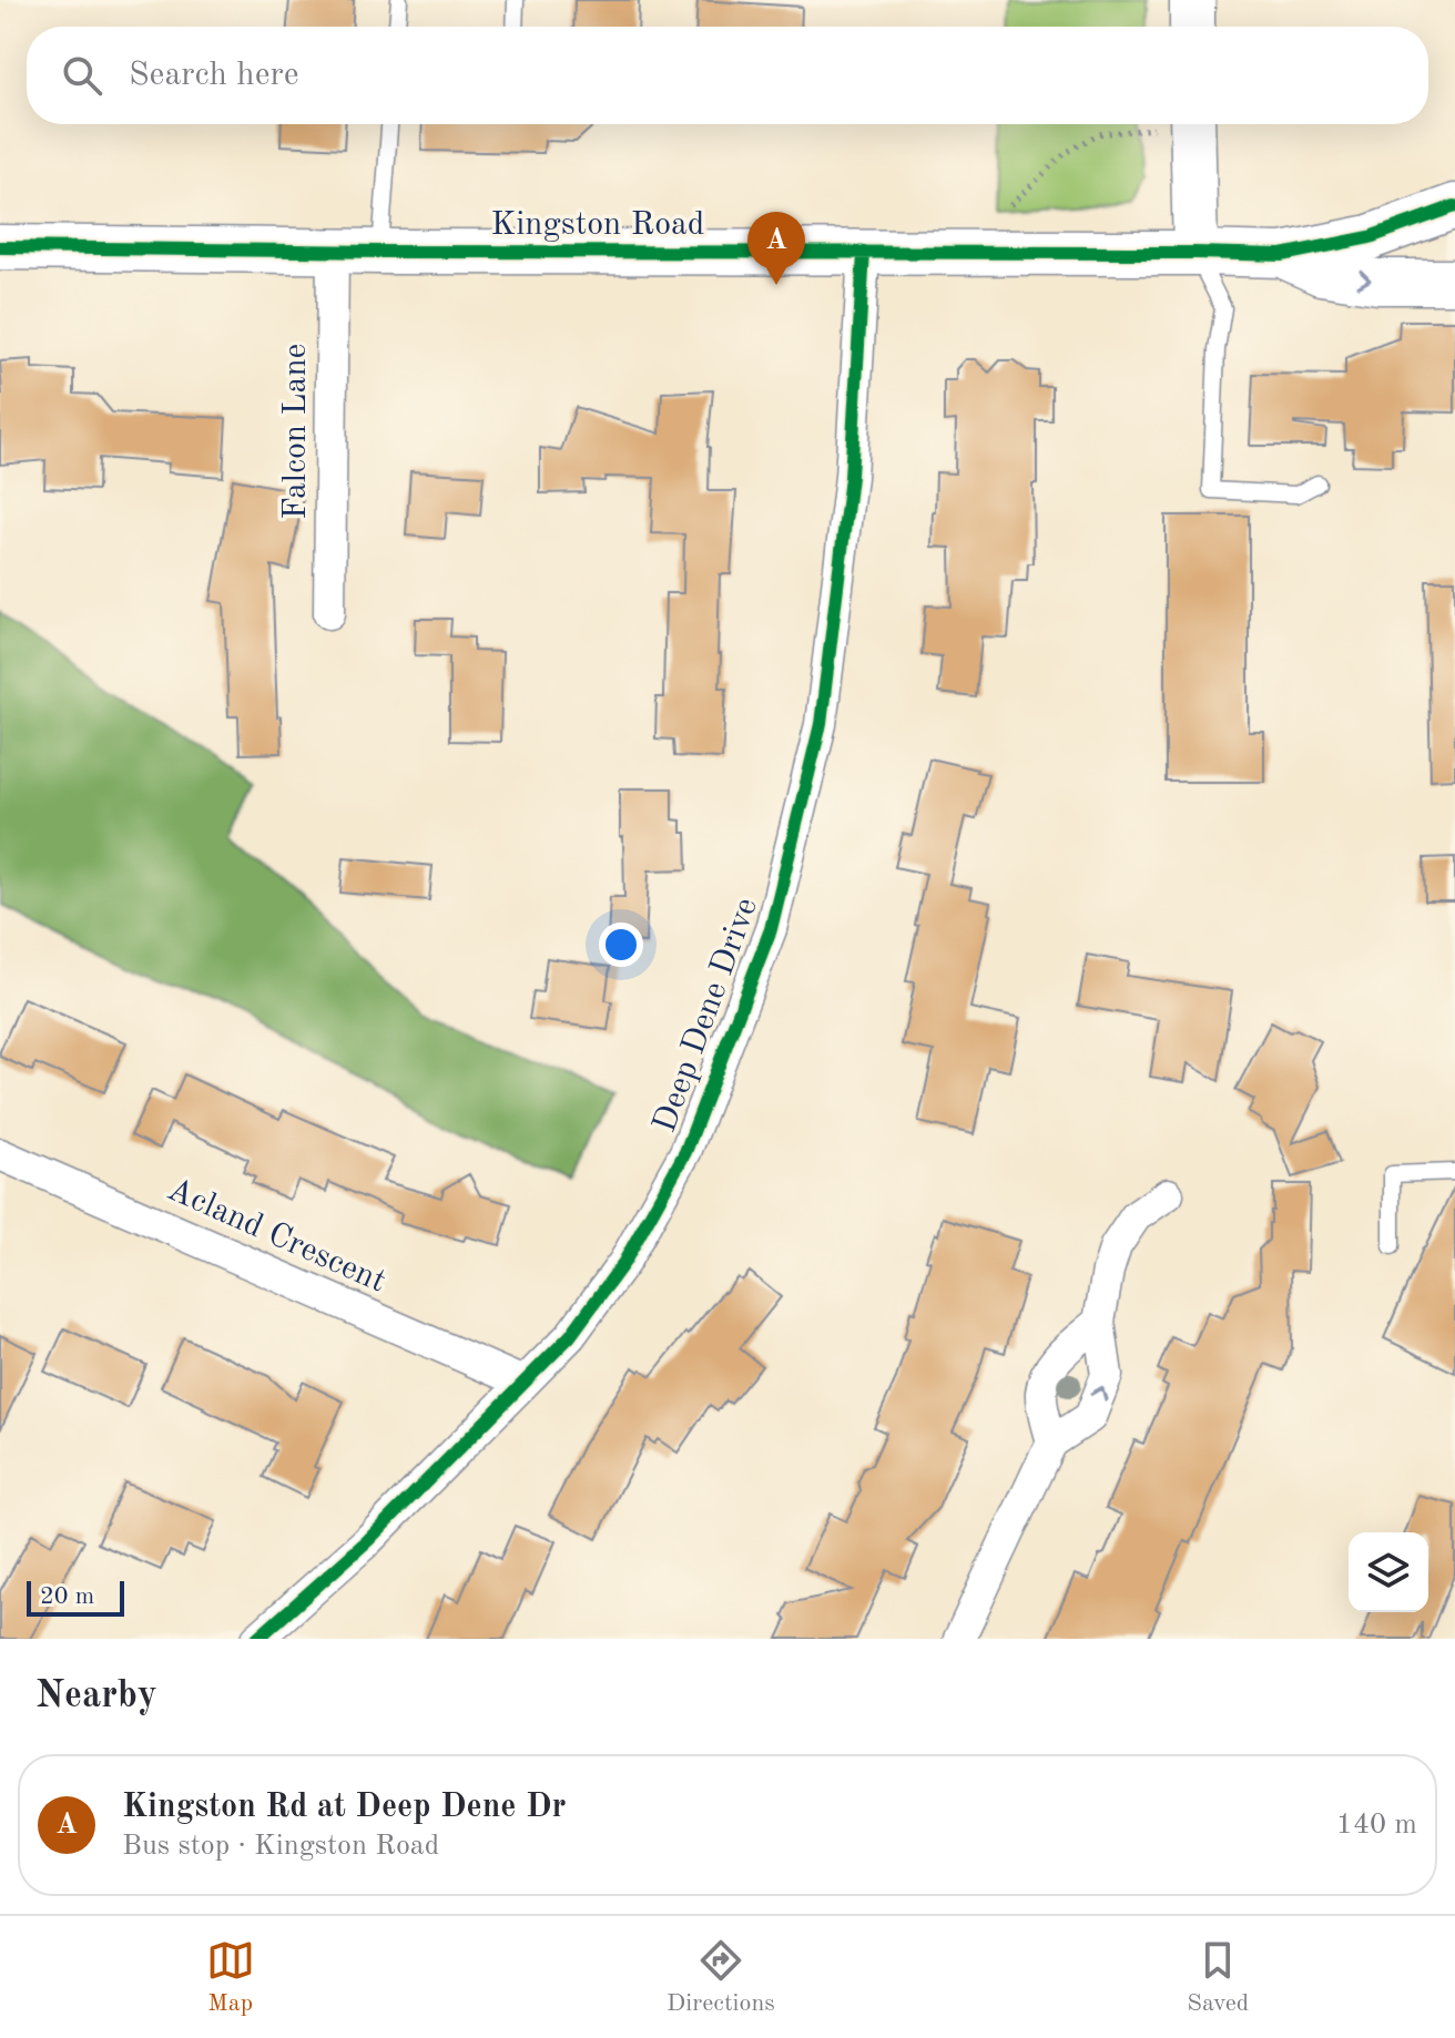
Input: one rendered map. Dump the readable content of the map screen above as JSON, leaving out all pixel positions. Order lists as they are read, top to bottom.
{
  "streets": {
    "street": [
      "Kingston Road",
      "Falcon Lane",
      "Deep Dene Drive",
      "Acland Crescent"
    ]
  },
  "crossings": [
    ["Kingston Road", "Falcon Lane"],
    ["Kingston Road", "Deep Dene Drive"],
    ["Deep Dene Drive", "Acland Crescent"]
  ],
  "scale_bar": "20 m",
  "page": {
    "search": "Search here",
    "pins": "A",
    "scale": "20 m",
    "heading": "Nearby",
    "list": [
      {
        "mark": "A",
        "name": "Kingston Rd at Deep Dene Dr",
        "note": "Bus stop · Kingston Road",
        "value": "140 m"
      }
    ],
    "nav": ["Map", "Directions", "Saved"]
  }
}
